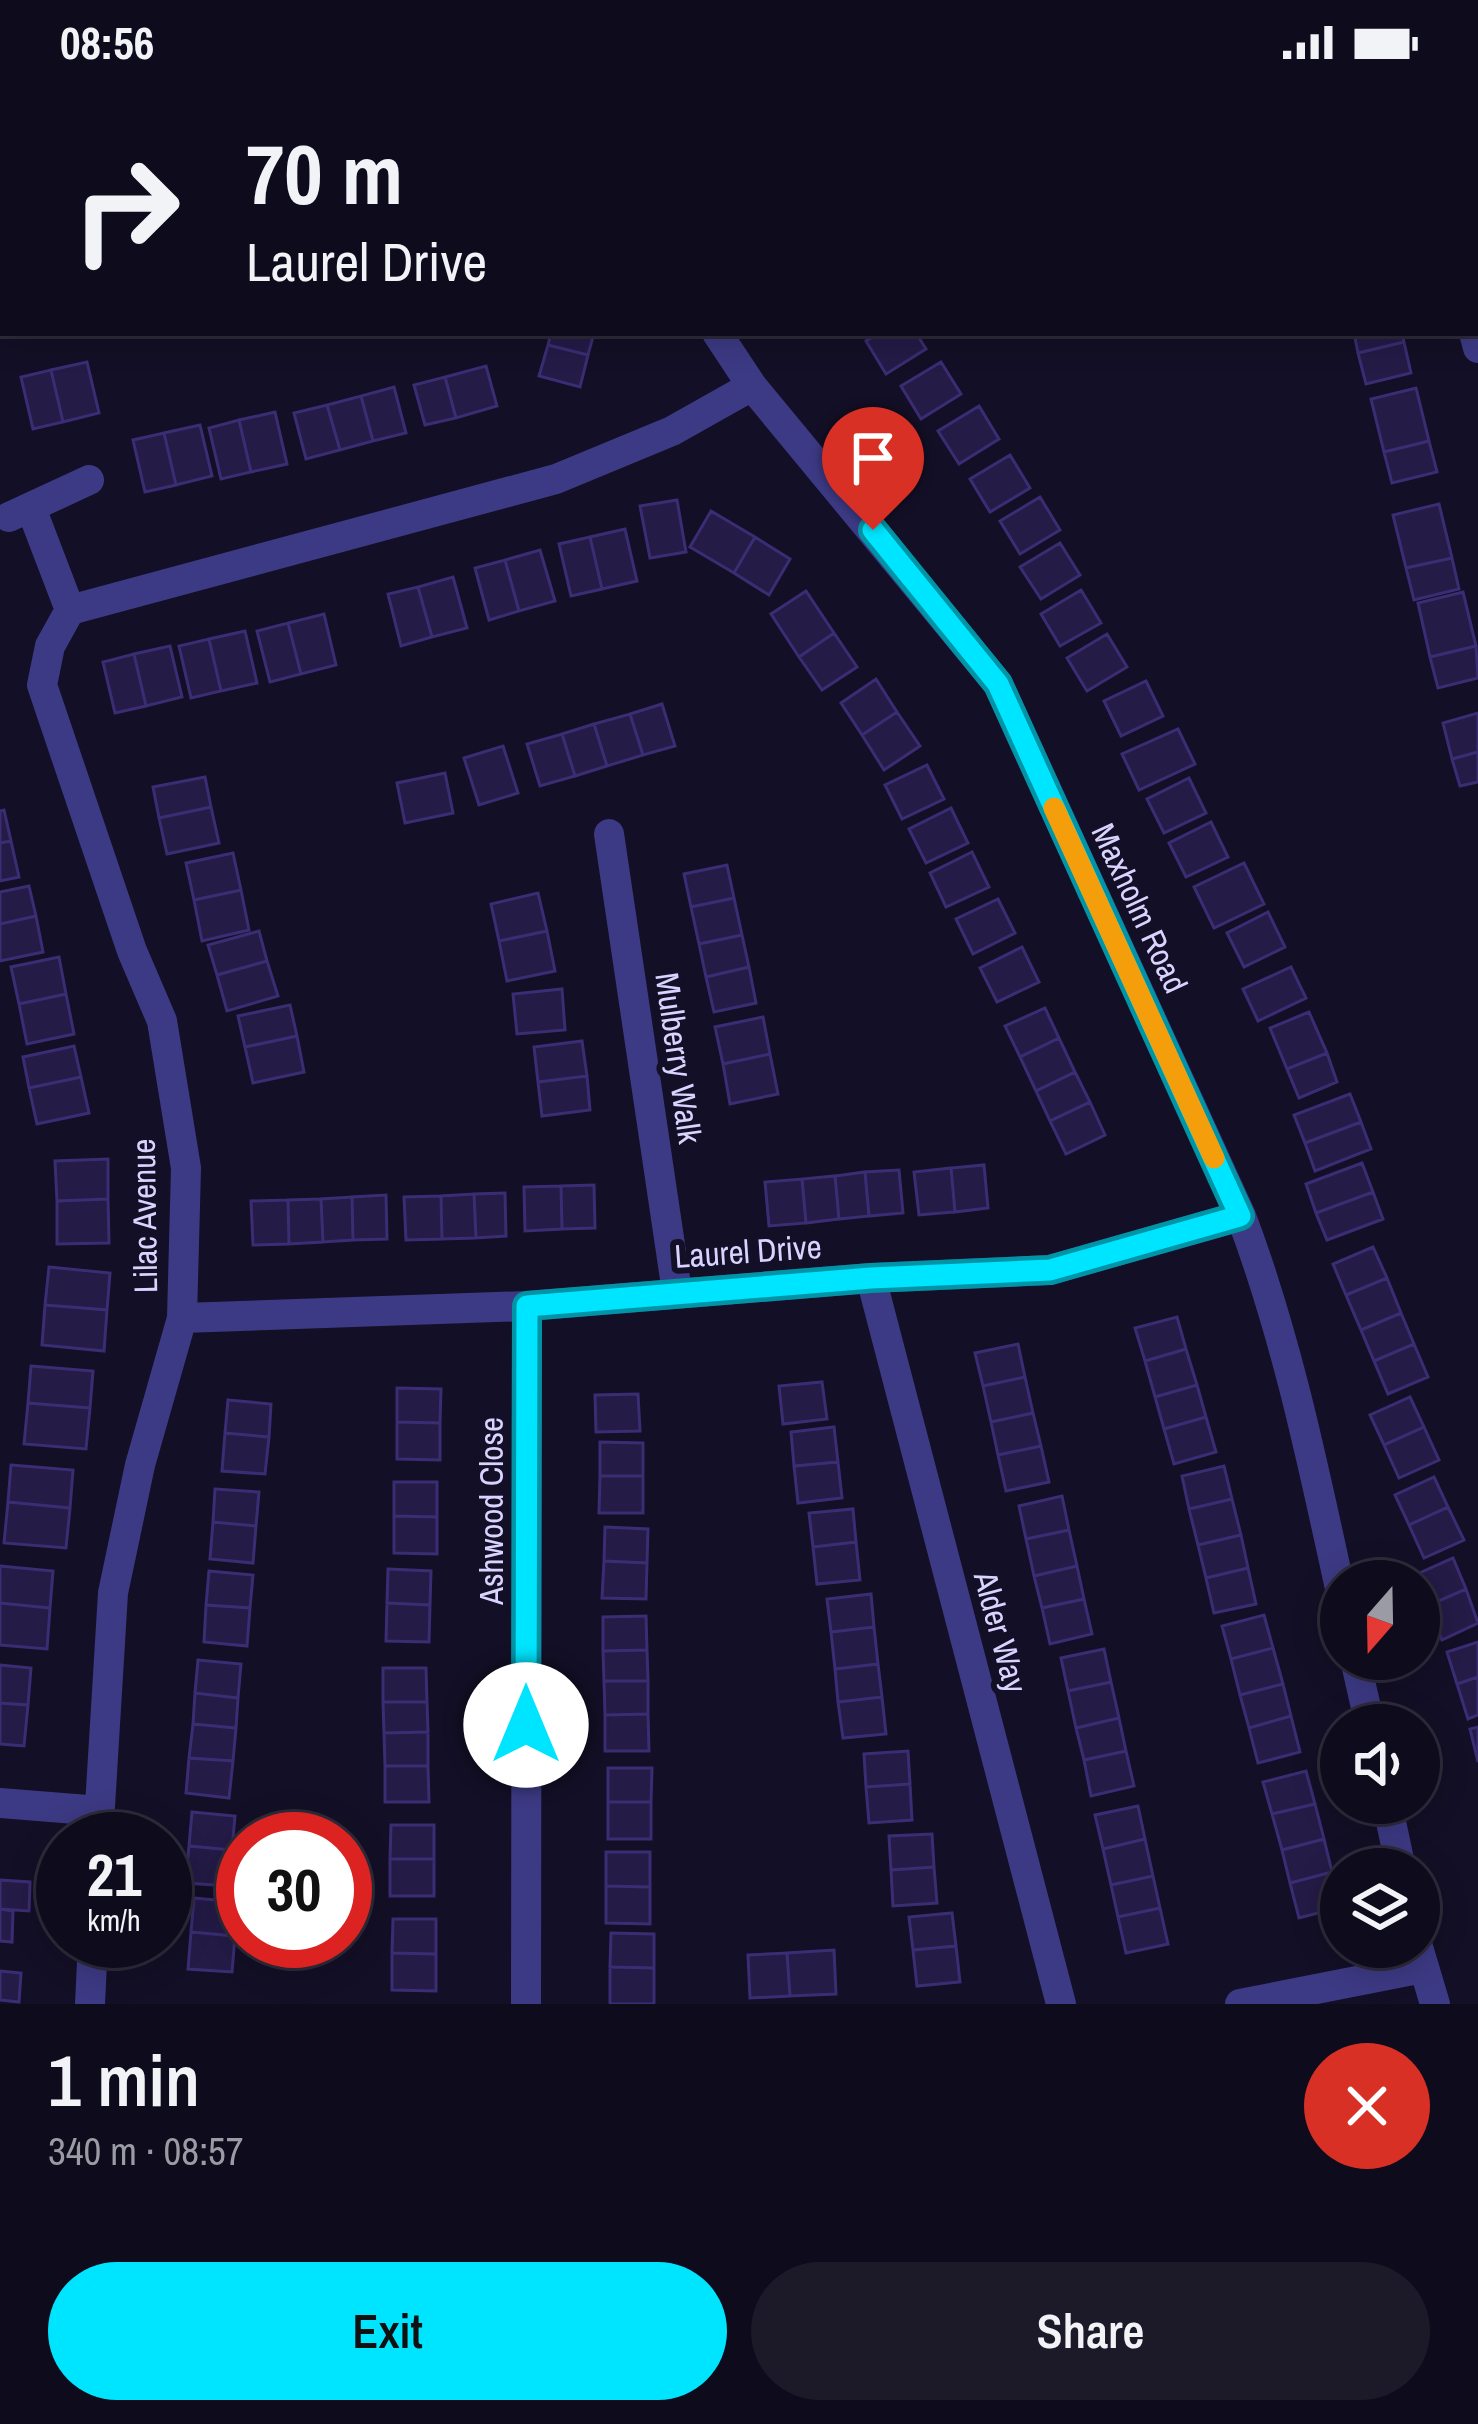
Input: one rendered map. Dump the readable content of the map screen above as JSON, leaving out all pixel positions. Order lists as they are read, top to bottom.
{
  "streets": {
    "street": [
      "Maxholm Road",
      "Mulberry Walk",
      "Lilac Avenue",
      "Laurel Drive",
      "Ashwood Close",
      "Alder Way"
    ]
  },
  "crossings": [
    ["Maxholm Road", "Laurel Drive"],
    ["Mulberry Walk", "Laurel Drive"],
    ["Lilac Avenue", "Laurel Drive"],
    ["Laurel Drive", "Ashwood Close"],
    ["Laurel Drive", "Alder Way"]
  ],
  "north": "bottom",
  "page": {
    "status": "08:56",
    "turn": ["70 m", "Laurel Drive"],
    "speed": "21 km/h",
    "limit": "30",
    "heading": ["1 min", "340 m · 08:57"],
    "buttons": ["Exit", "Share"]
  }
}
